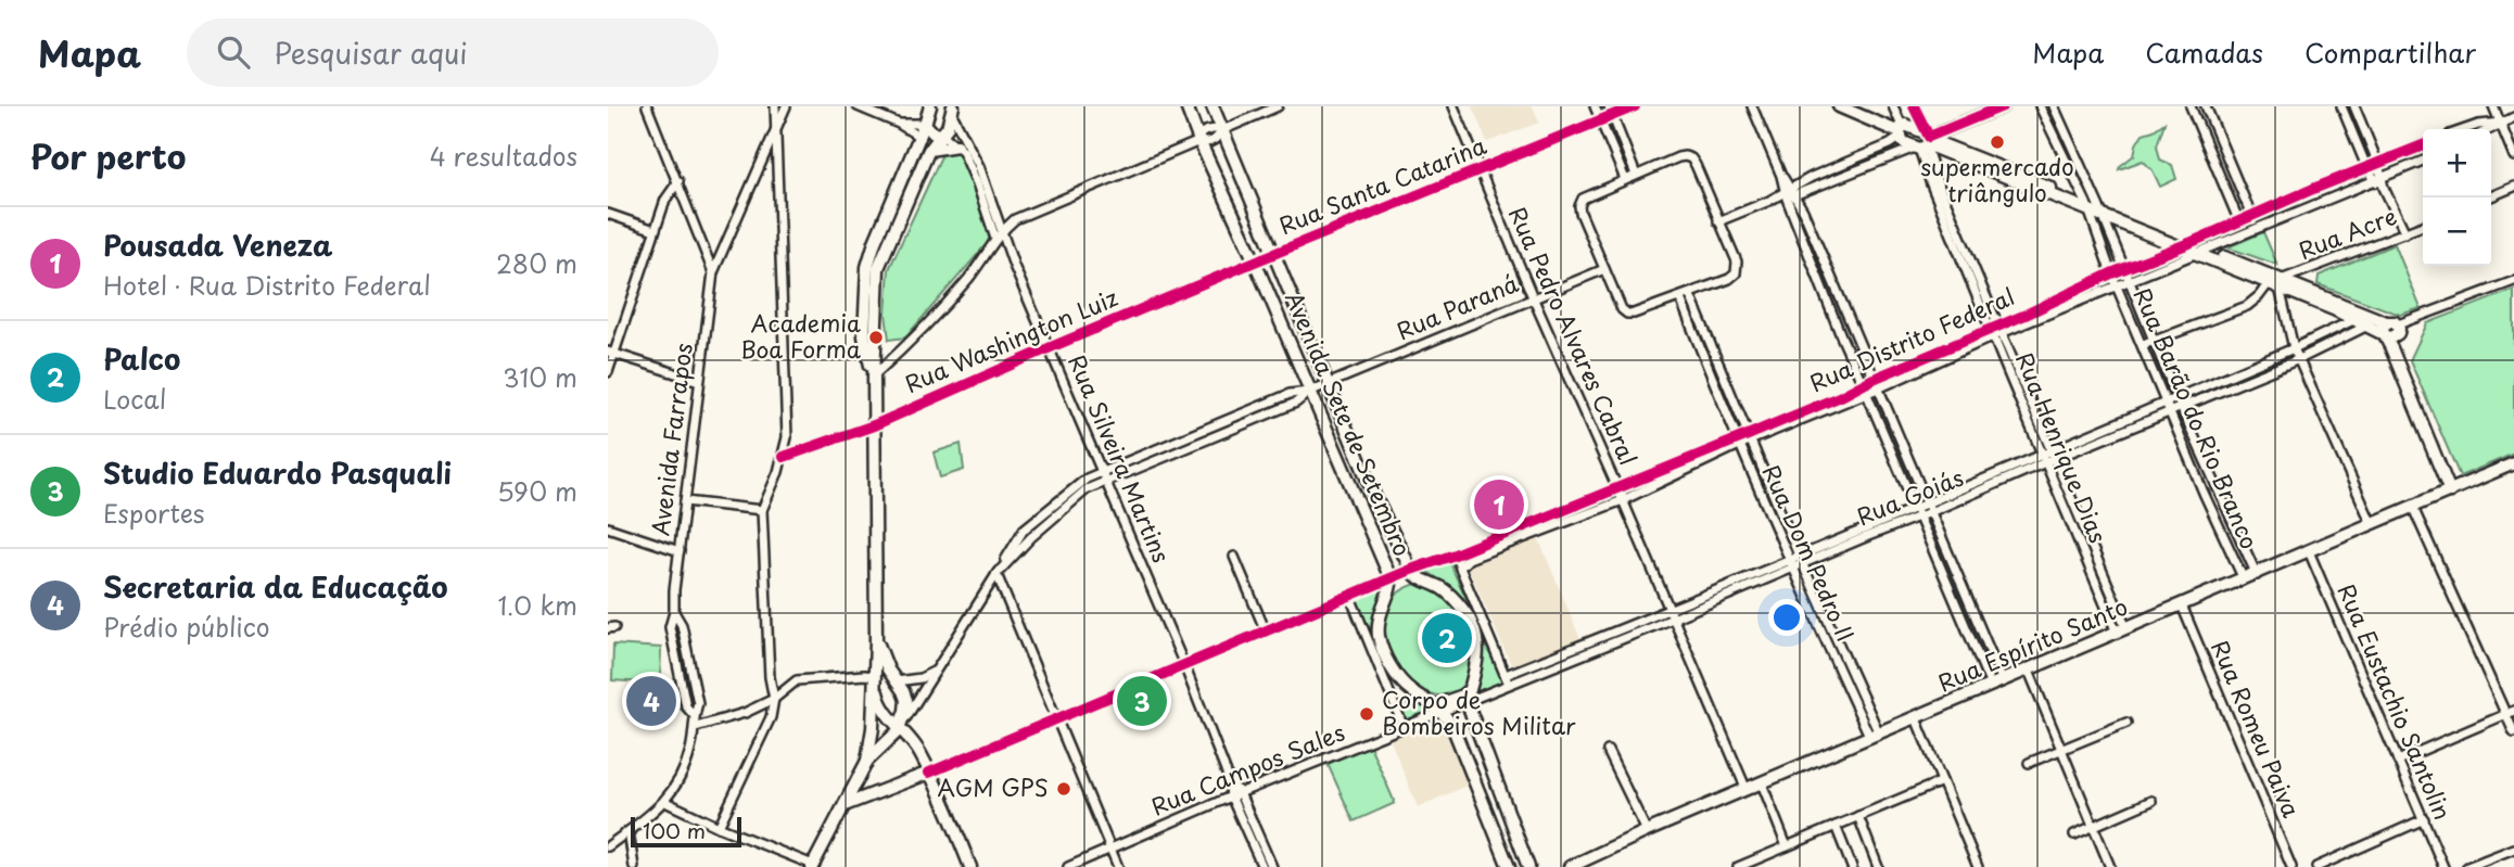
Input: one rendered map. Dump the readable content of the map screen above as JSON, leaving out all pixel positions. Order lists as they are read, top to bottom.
{
  "streets": {
    "main road": ["Avenida Sete de Setembro", "Rua Espírito Santo"],
    "street": [
      "Rua Santa Catarina",
      "Rua Acre",
      "Rua Paraná",
      "Rua Pedro Alvares Cabral",
      "Rua Distrito Federal",
      "Rua Washington Luiz",
      "Rua Barão do Rio Branco",
      "Avenida Farrapos",
      "Rua Henrique Dias",
      "Rua Silveira Martins",
      "Rua Goiás",
      "Rua Dom Pedro II",
      "Rua Eustachio Santolin",
      "Rua Romeu Paiva",
      "Rua Campos Sales"
    ]
  },
  "crossings": [
    ["Rua Santa Catarina", "Rua Pedro Alvares Cabral"],
    ["Rua Santa Catarina", "Rua Washington Luiz"],
    ["Rua Santa Catarina", "Avenida Sete de Setembro"],
    ["Rua Acre", "Rua Barão do Rio Branco"],
    ["Rua Paraná", "Rua Pedro Alvares Cabral"],
    ["Rua Paraná", "Avenida Sete de Setembro"],
    ["Rua Pedro Alvares Cabral", "Rua Distrito Federal"],
    ["Rua Pedro Alvares Cabral", "Rua Goiás"],
    ["Rua Pedro Alvares Cabral", "Rua Espírito Santo"],
    ["Rua Distrito Federal", "Rua Barão do Rio Branco"],
    ["Rua Distrito Federal", "Avenida Sete de Setembro"],
    ["Rua Distrito Federal", "Rua Henrique Dias"],
    ["Rua Distrito Federal", "Rua Goiás"],
    ["Rua Distrito Federal", "Rua Dom Pedro II"],
    ["Rua Distrito Federal", "Rua Campos Sales"],
    ["Rua Washington Luiz", "Avenida Sete de Setembro"],
    ["Rua Washington Luiz", "Rua Silveira Martins"],
    ["Rua Barão do Rio Branco", "Rua Goiás"],
    ["Rua Barão do Rio Branco", "Rua Espírito Santo"],
    ["Avenida Sete de Setembro", "Rua Goiás"],
    ["Avenida Sete de Setembro", "Rua Campos Sales"],
    ["Rua Henrique Dias", "Rua Goiás"],
    ["Rua Henrique Dias", "Rua Espírito Santo"],
    ["Rua Silveira Martins", "Rua Campos Sales"],
    ["Rua Goiás", "Rua Dom Pedro II"],
    ["Rua Goiás", "Rua Campos Sales"],
    ["Rua Dom Pedro II", "Rua Espírito Santo"],
    ["Rua Espírito Santo", "Rua Eustachio Santolin"],
    ["Rua Espírito Santo", "Rua Romeu Paiva"]
  ],
  "places": [
    "supermercado triângulo",
    "Academia Boa Forma",
    "Corpo de Bombeiros Militar",
    "AGM GPS"
  ],
  "scale_bar": "100 m",
  "page": {
    "header": "Mapa",
    "search": "Pesquisar aqui",
    "nav": ["Mapa", "Camadas", "Compartilhar"],
    "heading": ["Por perto", "4 resultados"],
    "map_buttons": ["+", "−"],
    "list": [
      {
        "mark": "1",
        "name": "Pousada Veneza",
        "note": "Hotel · Rua Distrito Federal",
        "value": "280 m"
      },
      {
        "mark": "2",
        "name": "Palco",
        "note": "Local",
        "value": "310 m"
      },
      {
        "mark": "3",
        "name": "Studio Eduardo Pasquali",
        "note": "Esportes",
        "value": "590 m"
      },
      {
        "mark": "4",
        "name": "Secretaria da Educação",
        "note": "Prédio público",
        "value": "1.0 km"
      }
    ],
    "pins": [
      "1",
      "2",
      "3",
      "4"
    ],
    "scale": "100 m"
  }
}
